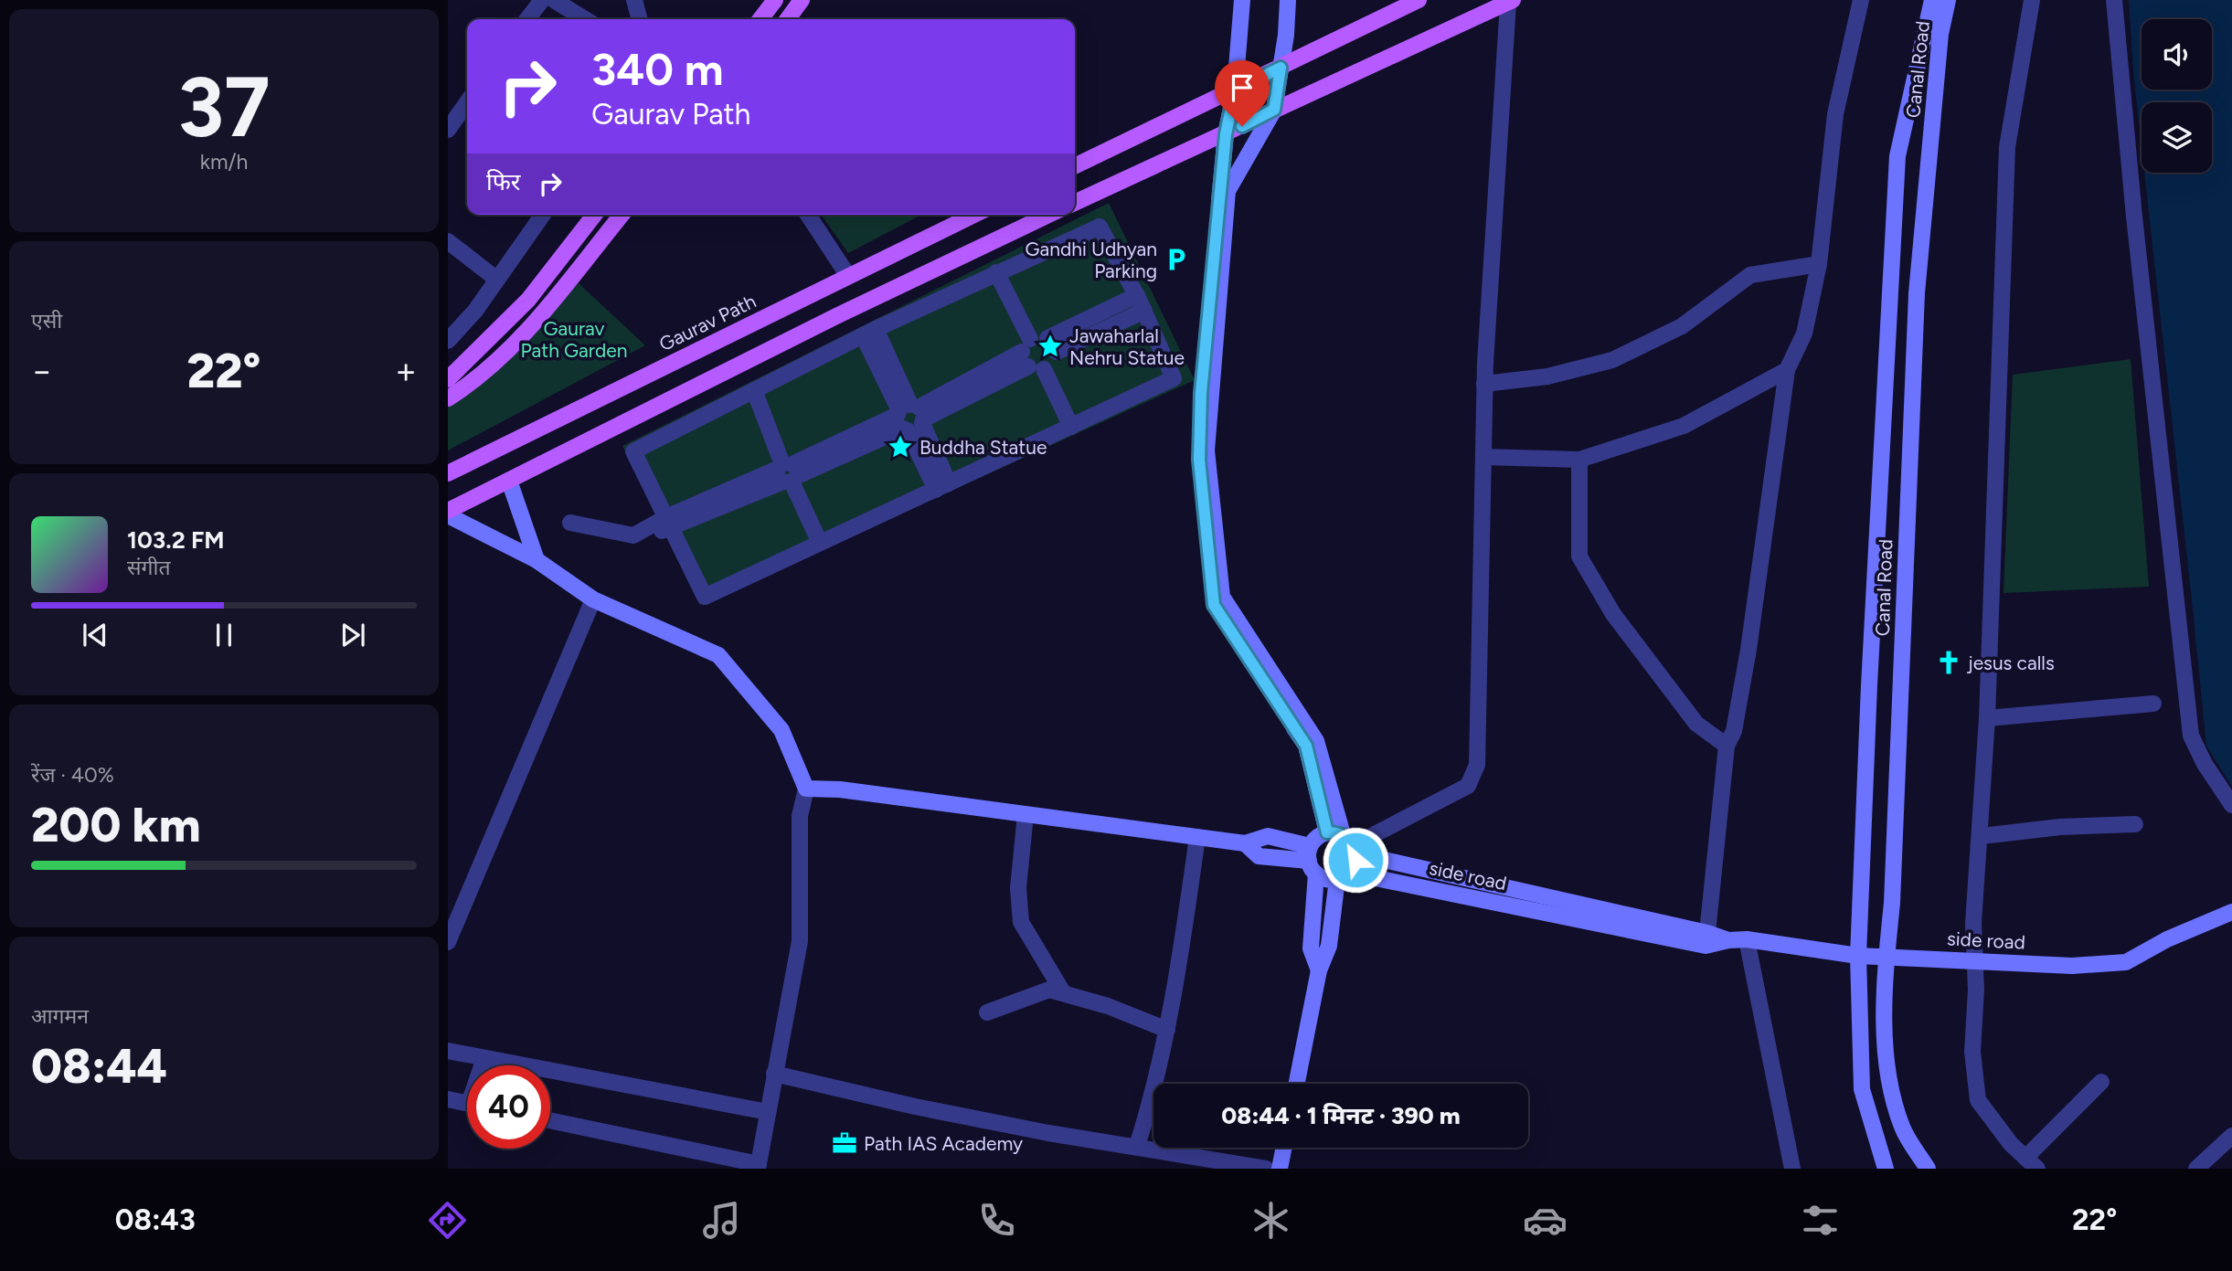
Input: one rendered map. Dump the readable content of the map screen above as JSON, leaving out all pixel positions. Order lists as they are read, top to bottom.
{
  "streets": {
    "main road": ["Gaurav Path"],
    "street": ["Canal Road", "side road"]
  },
  "crossings": [
    ["Canal Road", "side road"]
  ],
  "parks": ["Gaurav Path Garden"],
  "places": {
    "parking": ["Gandhi Udhyan Parking"],
    "place": ["Jawaharlal Nehru Statue", "Buddha Statue"],
    "church": ["jesus calls"],
    "office": ["Path IAS Academy"]
  },
  "page": {
    "tile": [
      ["37", "km/h"],
      "एसी",
      ["रेंज · 40%", "200 km"],
      ["आगमन", "08:44"]
    ],
    "turn": ["340 m", "Gaurav Path"],
    "then": "फिर",
    "heat": ["−", "22°", "+"],
    "song": ["103.2 FM", "संगीत"],
    "limit": "40",
    "trip": "08:44 · 1 मिनट · 390 m",
    "tabs": ["08:43", "22°"]
  }
}
